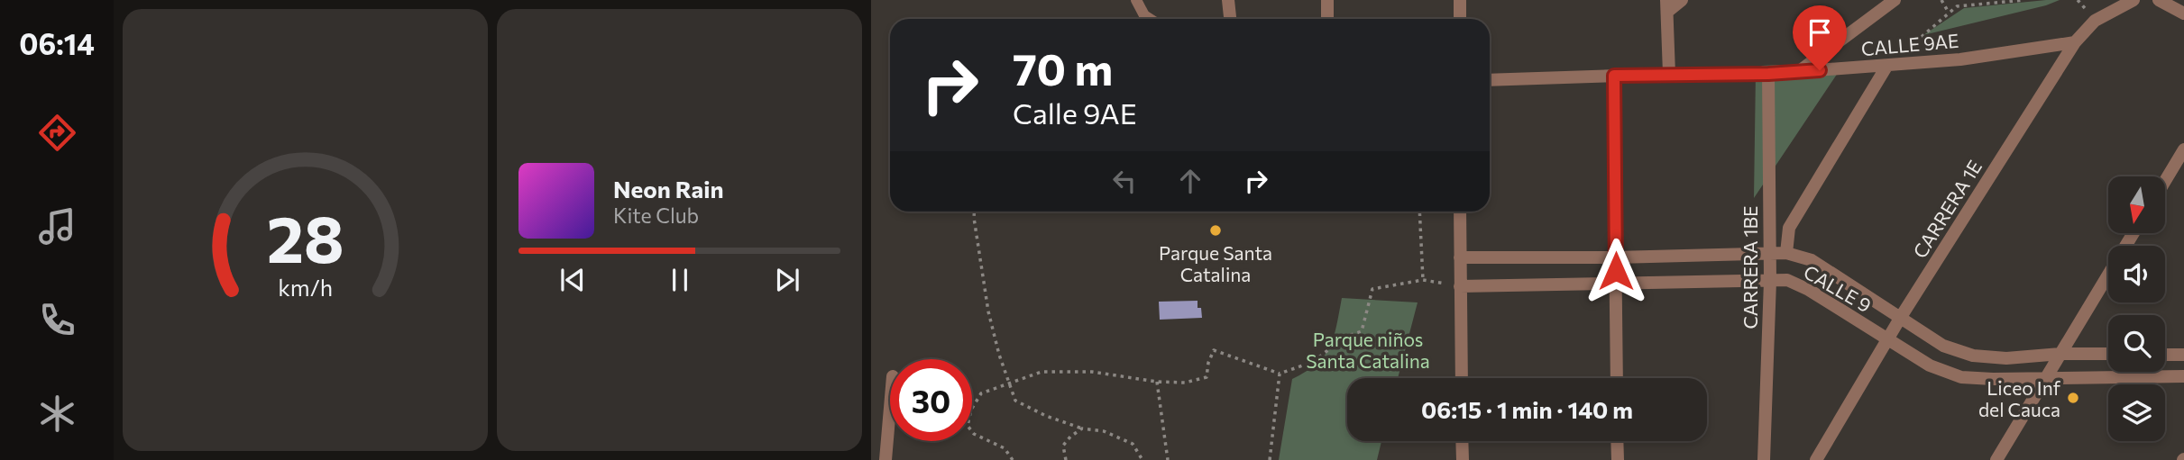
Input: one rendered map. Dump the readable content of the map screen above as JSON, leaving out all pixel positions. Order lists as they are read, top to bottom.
{
  "streets": {
    "street": [
      "CALLE 9AE",
      "CARRERA 1E",
      "CARRERA 1BE",
      "CALLE 9"
    ]
  },
  "crossings": [
    ["CALLE 9AE", "CARRERA 1E"],
    ["CALLE 9AE", "CARRERA 1BE"],
    ["CARRERA 1E", "CALLE 9"],
    ["CARRERA 1BE", "CALLE 9"]
  ],
  "parks": ["Parque niños Santa Catalina"],
  "places": ["Parque Santa Catalina", "Liceo Inf del Cauca"],
  "north": "bottom",
  "page": {
    "tabs": "06:14",
    "turn": ["70 m", "Calle 9AE"],
    "song": ["Neon Rain", "Kite Club"],
    "limit": "30",
    "trip": "06:15 · 1 min · 140 m",
    "gauge": ["28", "km/h"]
  }
}
